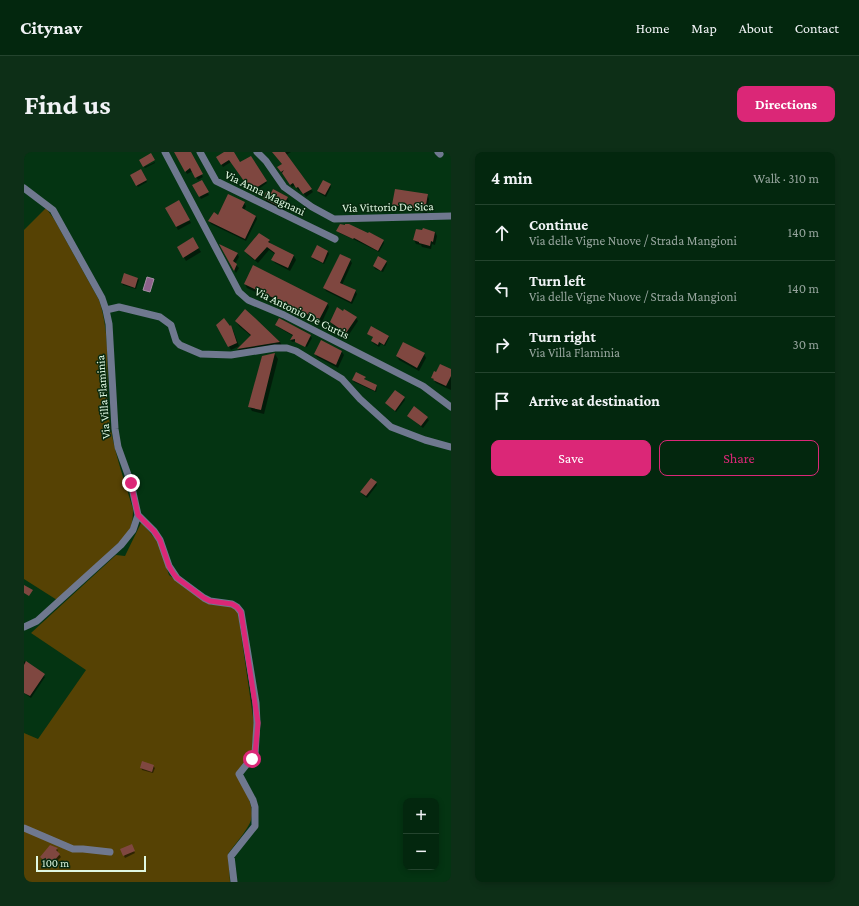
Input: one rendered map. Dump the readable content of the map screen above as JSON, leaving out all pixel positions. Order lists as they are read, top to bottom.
{
  "streets": {
    "street": [
      "Via Anna Magnani",
      "Via Vittorio De Sica",
      "Via Antonio De Curtis",
      "Via Villa Flaminia"
    ]
  },
  "scale_bar": "100 m",
  "page": {
    "header": "Citynav",
    "nav": [
      "Home",
      "Map",
      "About",
      "Contact"
    ],
    "buttons": [
      "Directions",
      ["Save", "Share"]
    ],
    "title": "Find us",
    "heading": ["4 min", "Walk · 310 m"],
    "list": [
      ["Continue", "Via delle Vigne Nuove / Strada Mangioni", "140 m"],
      ["Turn left", "Via delle Vigne Nuove / Strada Mangioni", "140 m"],
      ["Turn right", "Via Villa Flaminia", "30 m"],
      "Arrive at destination"
    ],
    "map_buttons": ["+", "−"],
    "scale": "100 m"
  }
}
